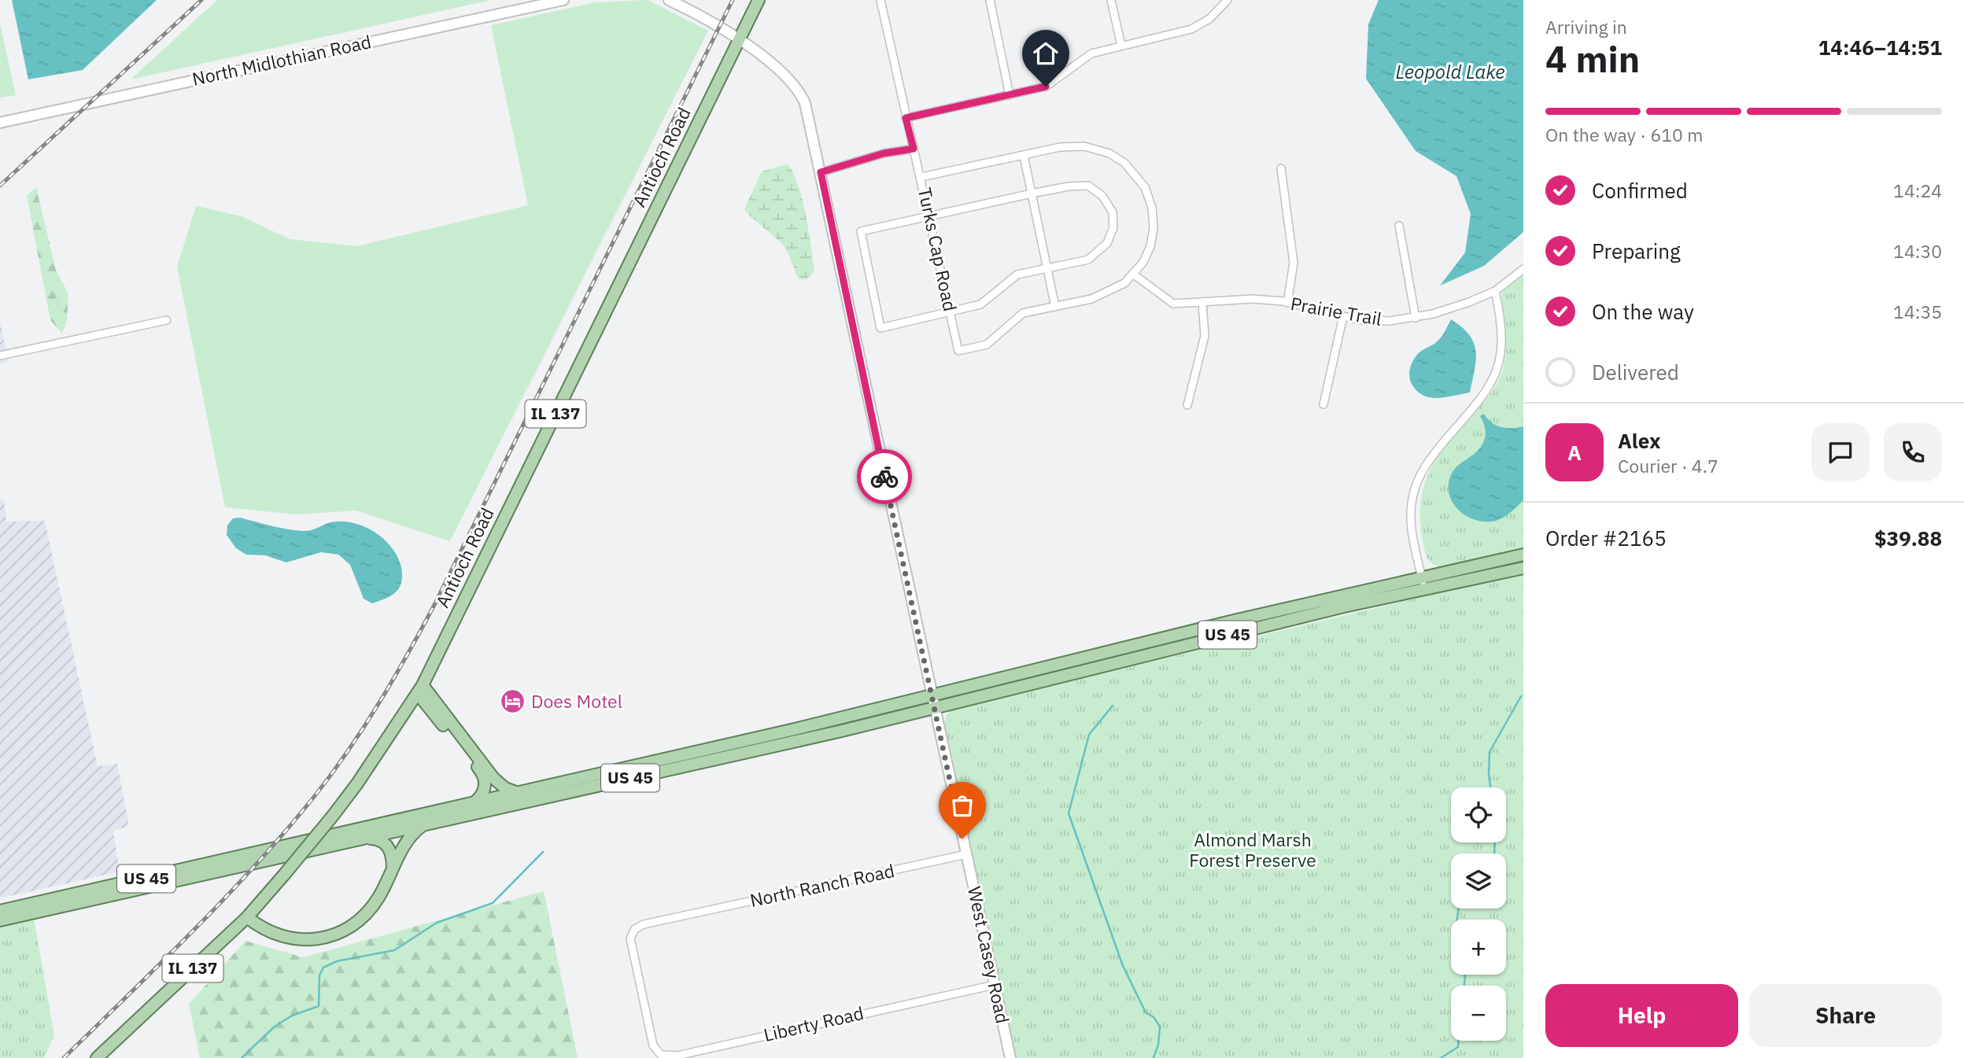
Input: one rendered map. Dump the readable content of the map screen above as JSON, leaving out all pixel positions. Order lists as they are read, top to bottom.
{
  "streets": {
    "main road": [
      "North Midlothian Road",
      "Antioch Road",
      "IL 137",
      "US 45",
      "West Casey Road"
    ],
    "street": [
      "Turks Cap Road",
      "Prairie Trail",
      "North Ranch Road",
      "Liberty Road"
    ]
  },
  "crossings": [
    ["Antioch Road", "West Casey Road"],
    ["US 45", "West Casey Road"],
    ["North Ranch Road", "West Casey Road"],
    ["North Ranch Road", "Liberty Road"],
    ["West Casey Road", "Liberty Road"]
  ],
  "water": ["Leopold Lake"],
  "parks": ["Almond Marsh Forest Preserve"],
  "places": {
    "hotel": ["Does Motel"]
  },
  "page": {
    "heading": ["4 min", "Arriving in", "14:46–14:51"],
    "panel": [
      "Alex",
      "Courier · 4.7",
      "Order #2165",
      "$39.88"
    ],
    "bar": "On the way · 610 m",
    "list": [
      ["Confirmed", "14:24"],
      ["Preparing", "14:30"],
      ["On the way", "14:35"],
      "Delivered"
    ],
    "round": "A",
    "map_buttons": ["+", "−"],
    "buttons": ["Help", "Share"]
  }
}
